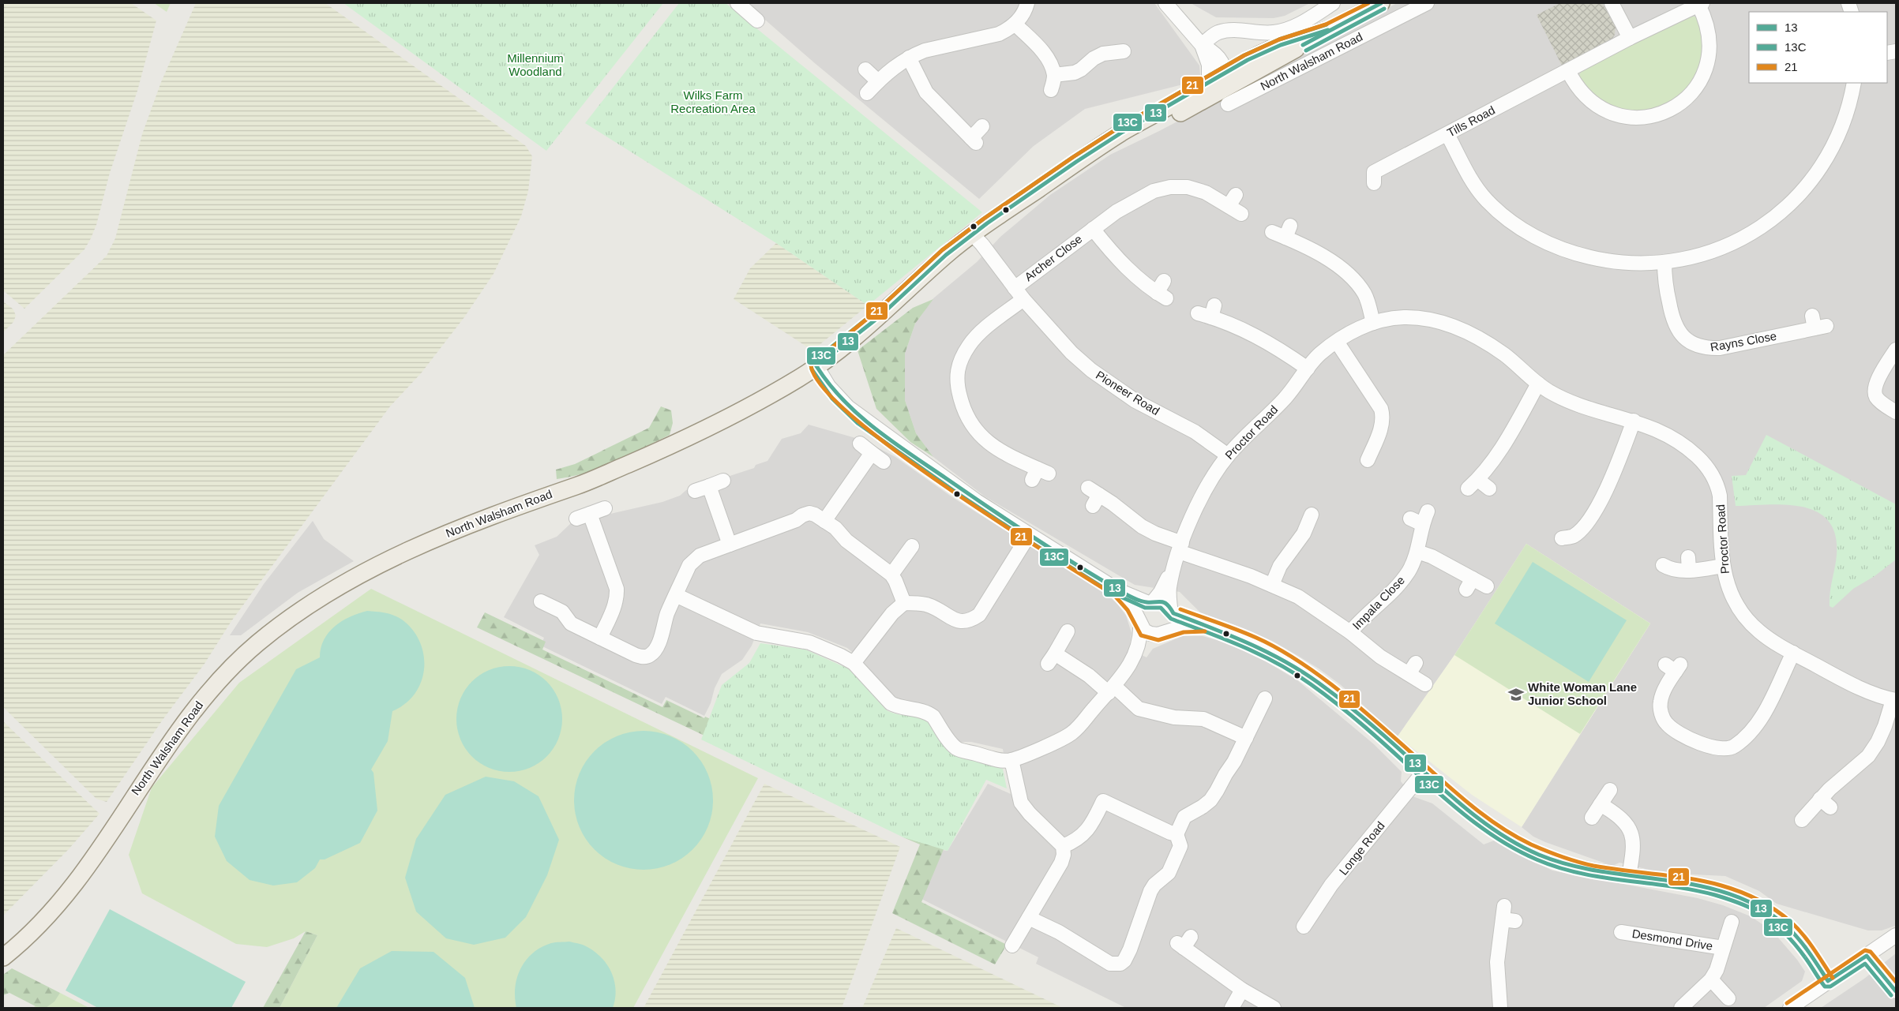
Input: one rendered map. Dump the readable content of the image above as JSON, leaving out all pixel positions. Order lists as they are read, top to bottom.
{
  "streets": {
    "main road": ["North Walsham Road"],
    "street": [
      "Tills Road",
      "Archer Close",
      "Rayns Close",
      "Pioneer Road",
      "Proctor Road",
      "Impala Close",
      "Longe Road",
      "Desmond Drive"
    ]
  },
  "crossings": [
    ["North Walsham Road", "Pioneer Road"],
    ["Archer Close", "Pioneer Road"],
    ["Pioneer Road", "Proctor Road"],
    ["Proctor Road", "Impala Close"]
  ],
  "parks": ["Millennium Woodland", "Wilks Farm Recreation Area"],
  "places": {
    "school or university": ["White Woman Lane Junior School"]
  },
  "lines": ["transit line 13", "transit line 21", "transit line 13C"],
  "legend": ["13", "13C", "21"]
}
